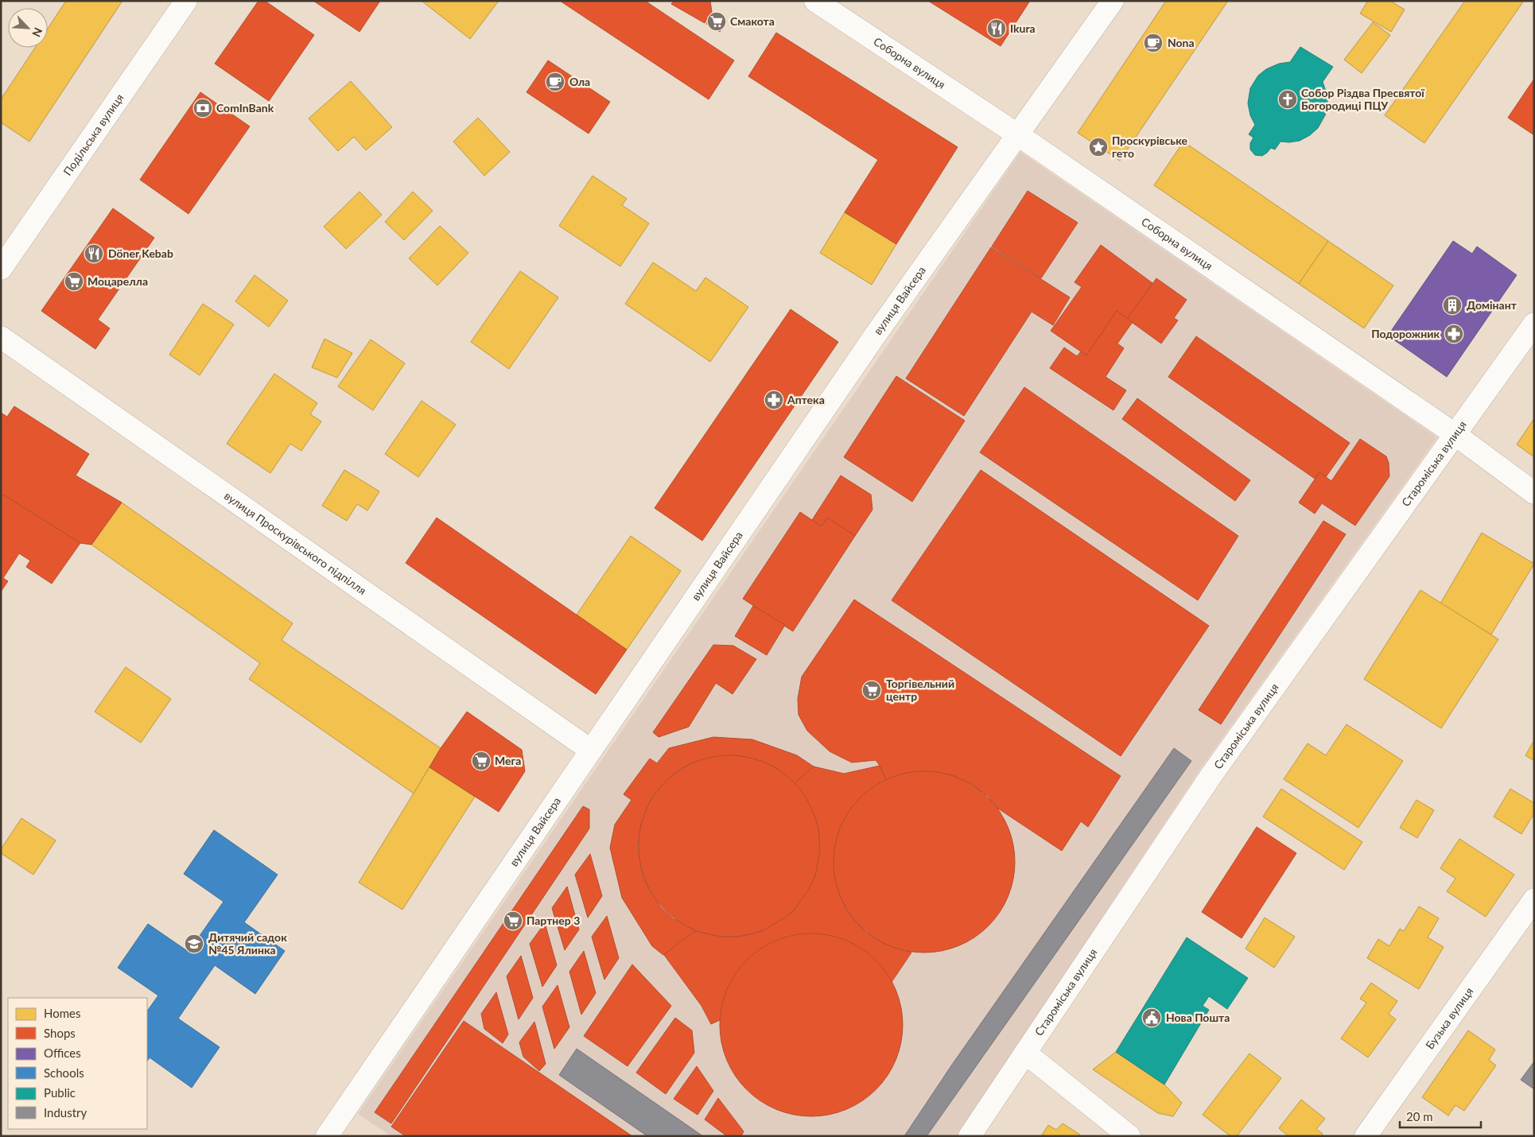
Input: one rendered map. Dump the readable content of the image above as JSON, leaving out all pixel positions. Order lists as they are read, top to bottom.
{
  "streets": {
    "street": [
      "Соборна вулиця",
      "Подільська вулиця",
      "вулиця Вайсера",
      "Староміська вулиця",
      "вулиця Проскурівського підпілля",
      "Бузька вулиця"
    ]
  },
  "crossings": [
    ["Соборна вулиця", "вулиця Вайсера"],
    ["Соборна вулиця", "Староміська вулиця"],
    ["вулиця Вайсера", "вулиця Проскурівського підпілля"]
  ],
  "places": {
    "supermarket": [
      "Смакота",
      "Моцарелла",
      "Торгівельний центр",
      "Мега",
      "Партнер 3"
    ],
    "restaurant": ["Ikura", "Döner Kebab"],
    "cafe": ["Nona", "Ола"],
    "church": ["Собор Різдва Пресвятої Богородиці ПЦУ"],
    "bank": ["ComInBank"],
    "place": ["Проскурівське гето"],
    "building": ["Домінант"],
    "pharmacy": ["Подорожник", "Аптека"],
    "school or university": ["Дитячий садок №45 Ялинка"],
    "public building": ["Нова Пошта"]
  },
  "legend": [
    "Homes",
    "Shops",
    "Offices",
    "Schools",
    "Public",
    "Industry"
  ],
  "scale_bar": "20 m",
  "north": "bottom right"
}
